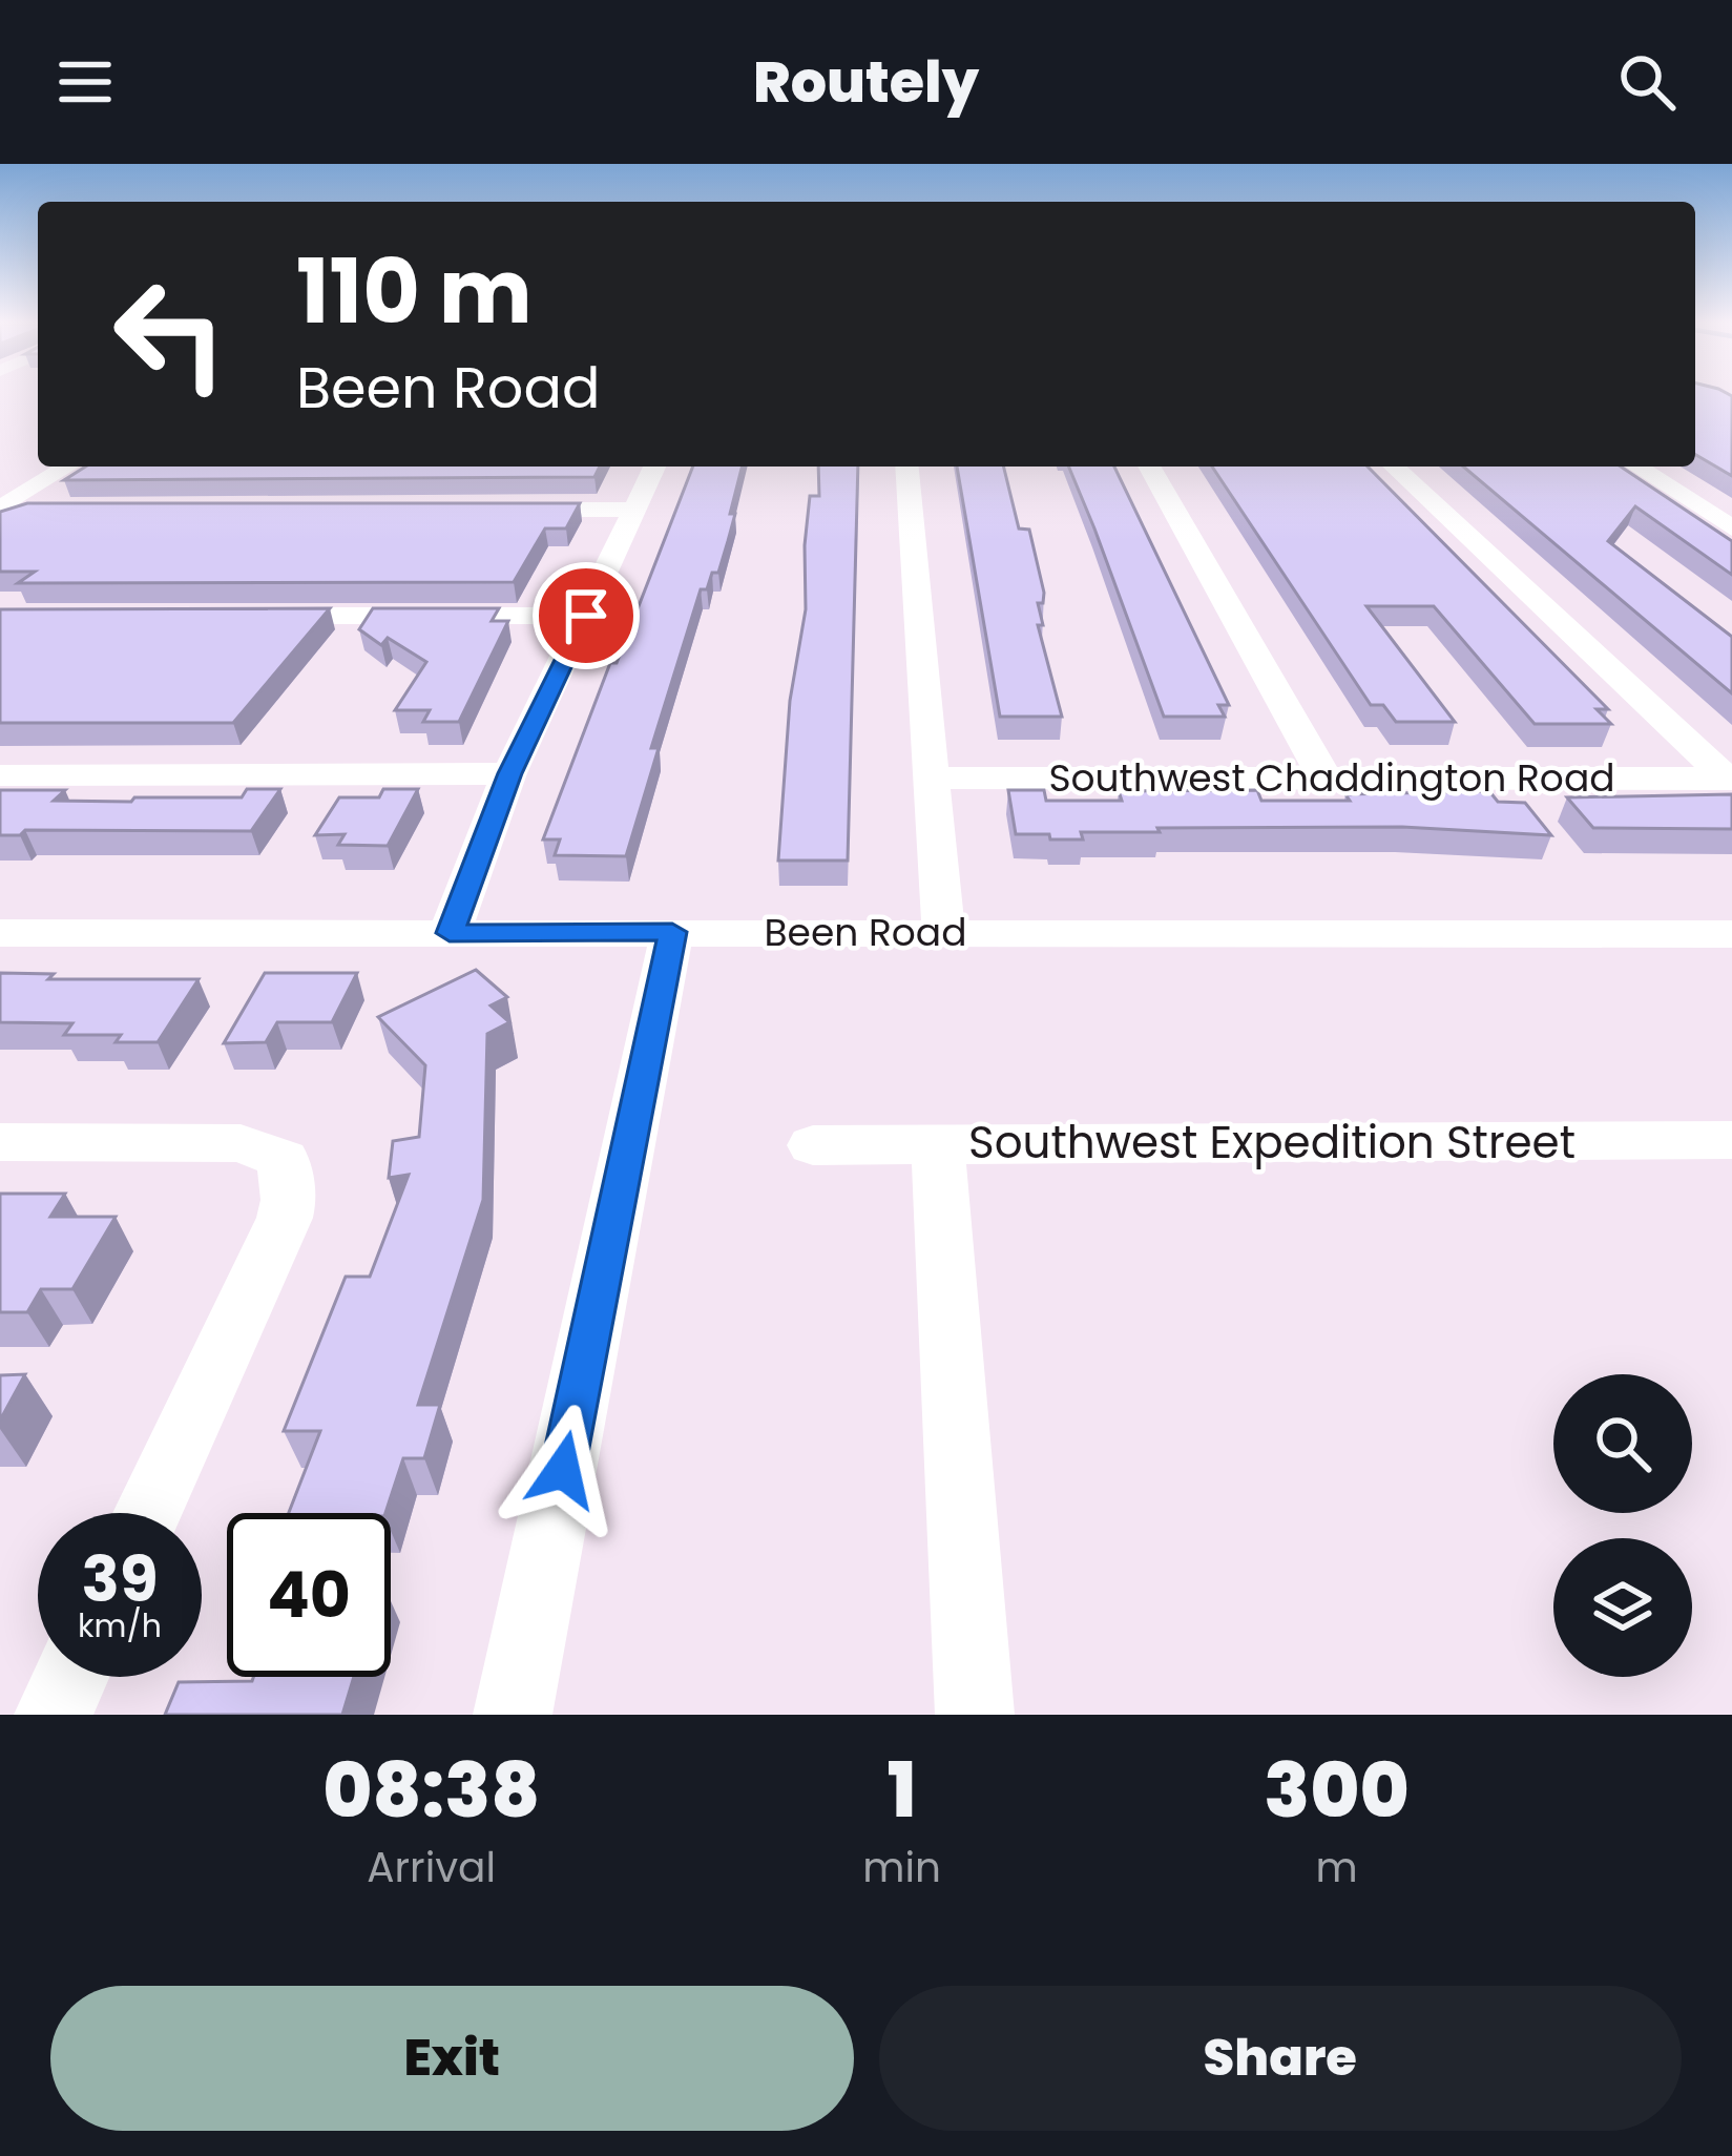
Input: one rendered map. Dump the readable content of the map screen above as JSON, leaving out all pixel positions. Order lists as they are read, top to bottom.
{
  "streets": {
    "street": ["Southwest Chaddington Road", "Been Road", "Southwest Expedition Street"]
  },
  "page": {
    "header": "Routely",
    "turn": ["110 m", "Been Road"],
    "speed": "39 km/h",
    "limit": "40",
    "eta": [
      "08:38",
      "Arrival",
      "1",
      "min",
      "300",
      "m"
    ],
    "buttons": ["Exit", "Share"]
  }
}
